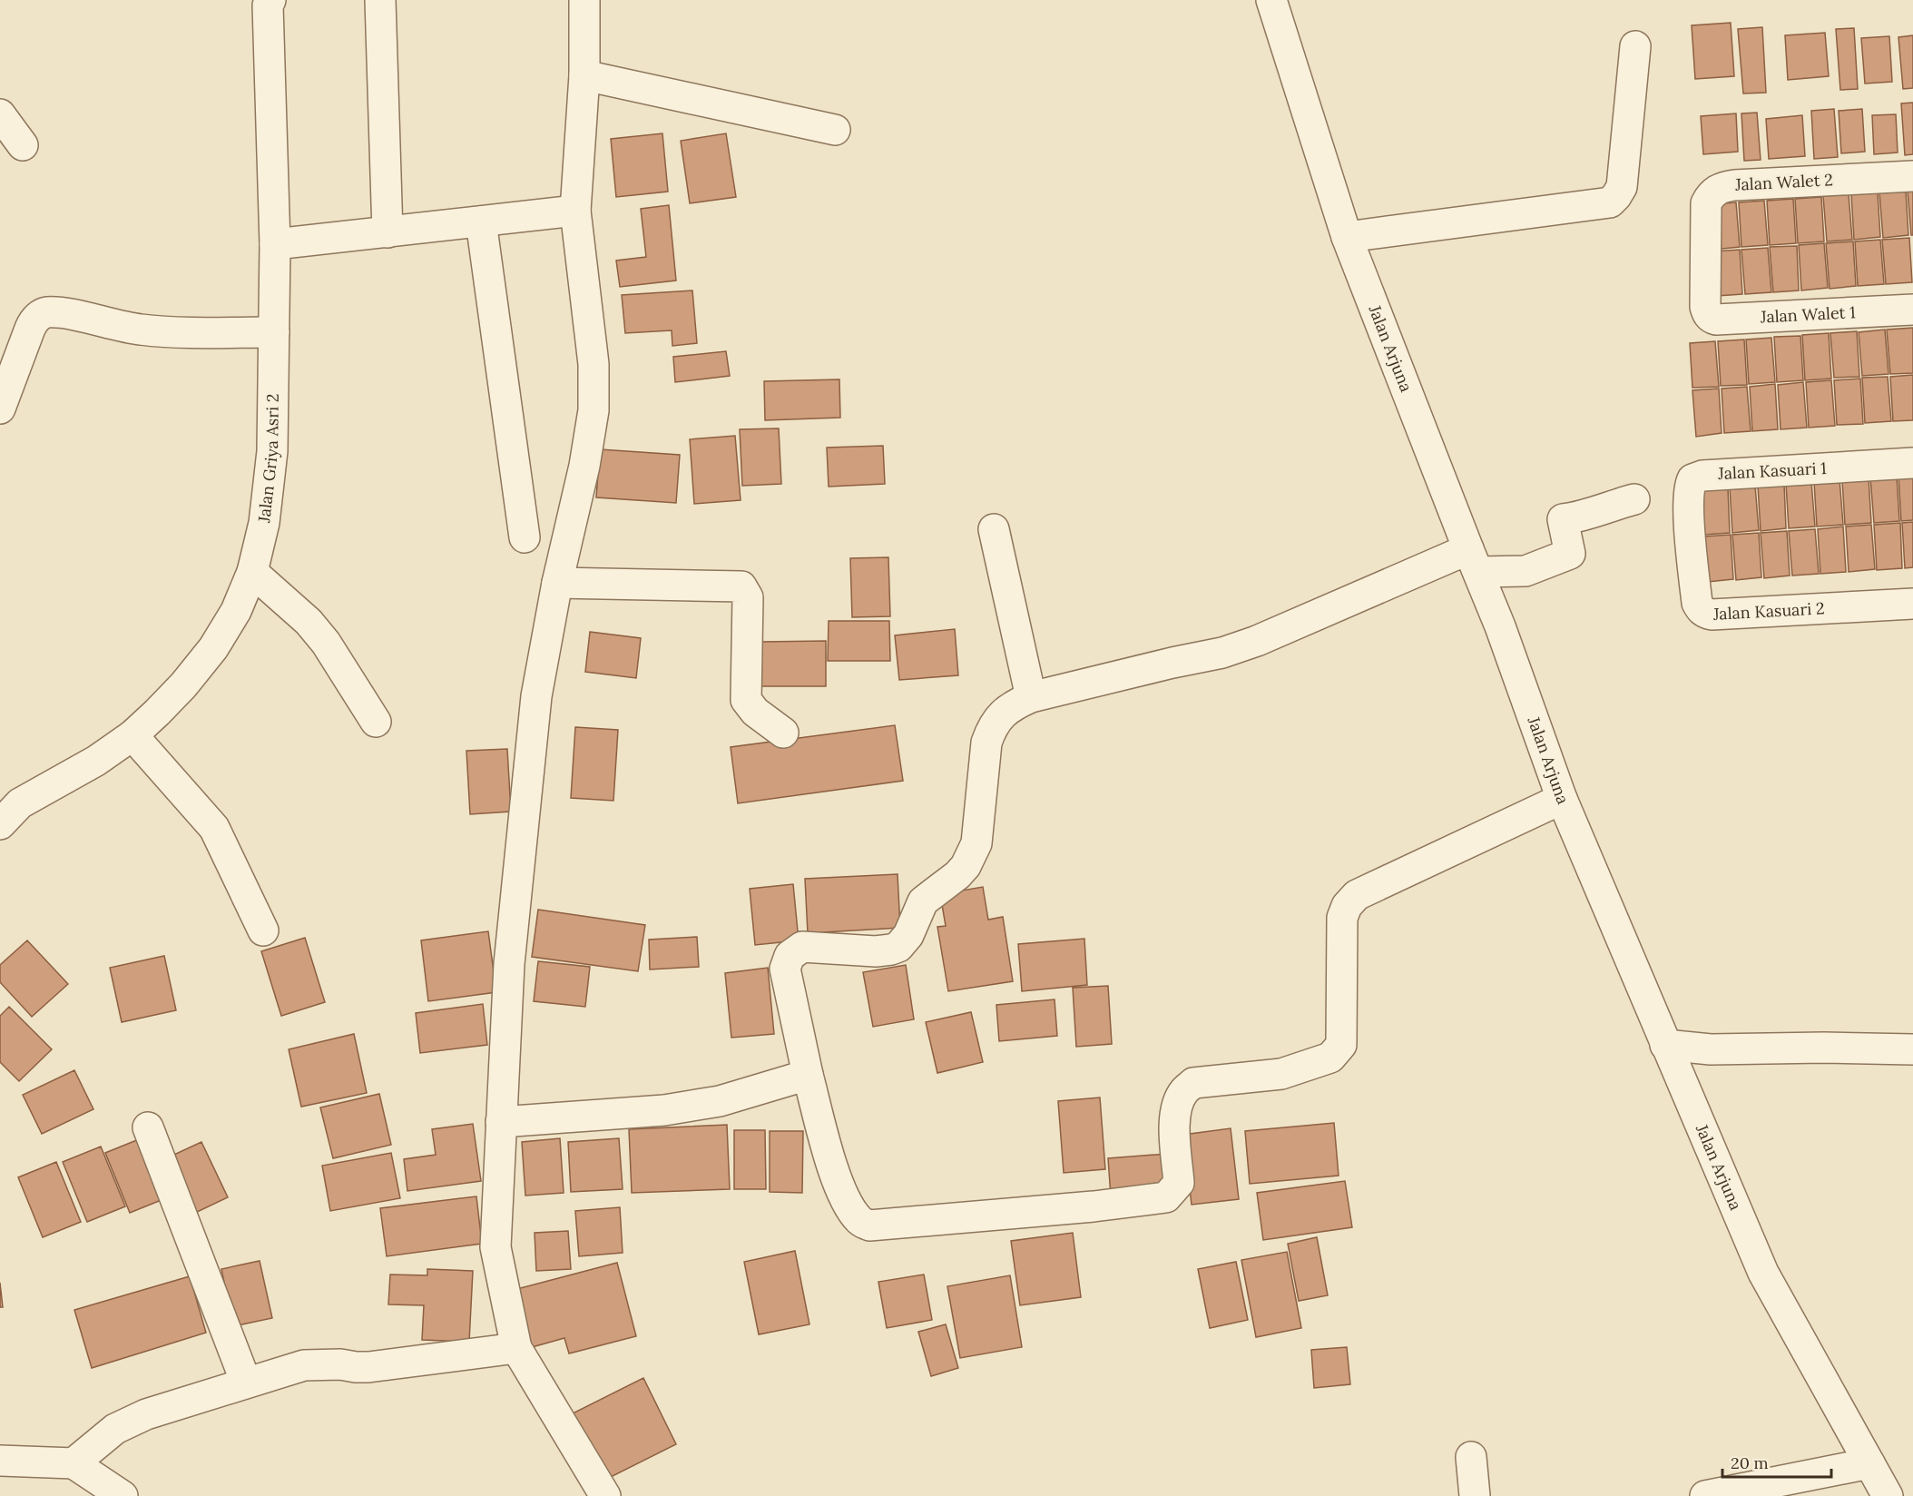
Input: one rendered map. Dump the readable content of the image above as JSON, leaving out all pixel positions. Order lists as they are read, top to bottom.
{
  "streets": {
    "street": [
      "Jalan Walet 2",
      "Jalan Walet 1",
      "Jalan Arjuna",
      "Jalan Griya Asri 2",
      "Jalan Kasuari 1",
      "Jalan Kasuari 2"
    ]
  },
  "crossings": [
    ["Jalan Walet 2", "Jalan Walet 1"],
    ["Jalan Kasuari 1", "Jalan Kasuari 2"]
  ],
  "scale_bar": "20 m"
}
